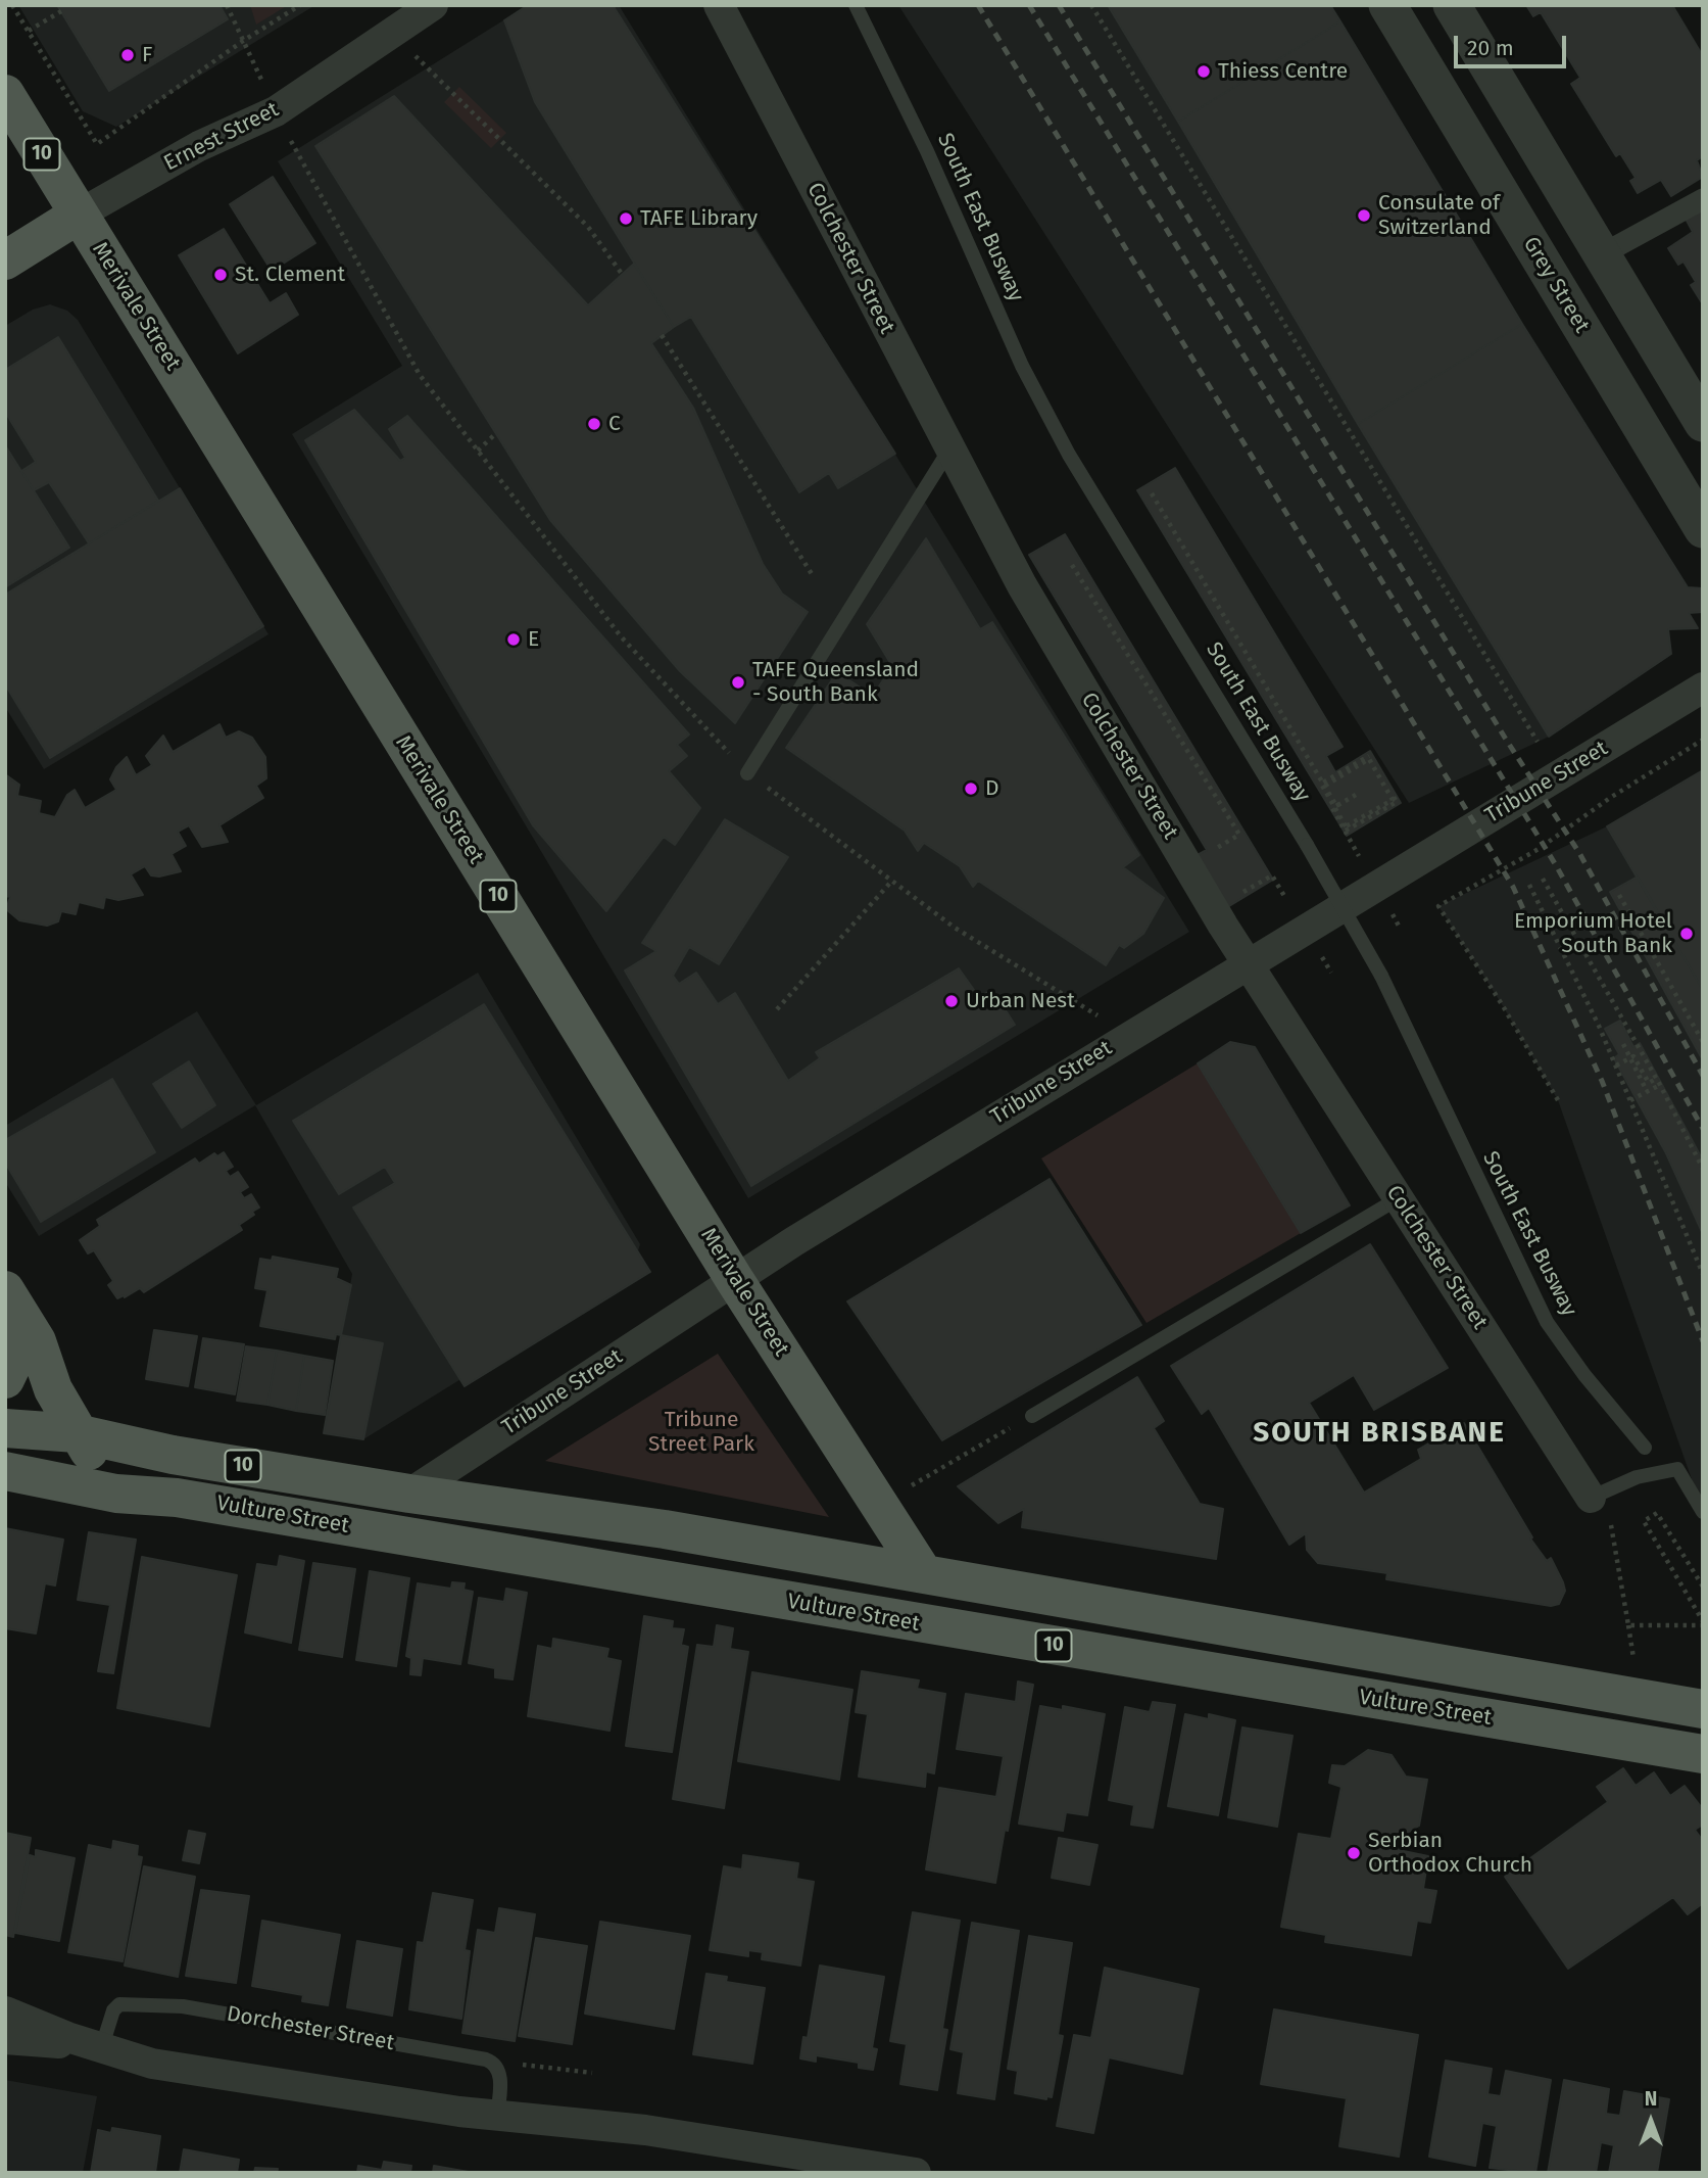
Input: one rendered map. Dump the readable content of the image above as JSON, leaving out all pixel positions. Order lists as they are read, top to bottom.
{
  "streets": {
    "main road": [
      "Ernest Street",
      "10",
      "Merivale Street",
      "Vulture Street"
    ],
    "street": ["Colchester Street", "Grey Street", "Tribune Street"],
    "lane": ["South East Busway", "Dorchester Street"]
  },
  "crossings": [
    ["Ernest Street", "Merivale Street"],
    ["10", "Vulture Street"],
    ["Colchester Street", "Tribune Street"],
    ["Merivale Street", "Tribune Street"],
    ["Merivale Street", "Vulture Street"],
    ["Tribune Street", "Vulture Street"]
  ],
  "districts": ["SOUTH BRISBANE"],
  "parks": ["Tribune Street Park"],
  "places": [
    "F",
    "Thiess Centre",
    "Consulate of Switzerland",
    "TAFE Library",
    "St. Clement",
    "C",
    "E",
    "TAFE Queensland - South Bank",
    "D",
    "Emporium Hotel South Bank",
    "Urban Nest",
    "Serbian Orthodox Church"
  ],
  "scale_bar": "20 m",
  "north": "top"
}
